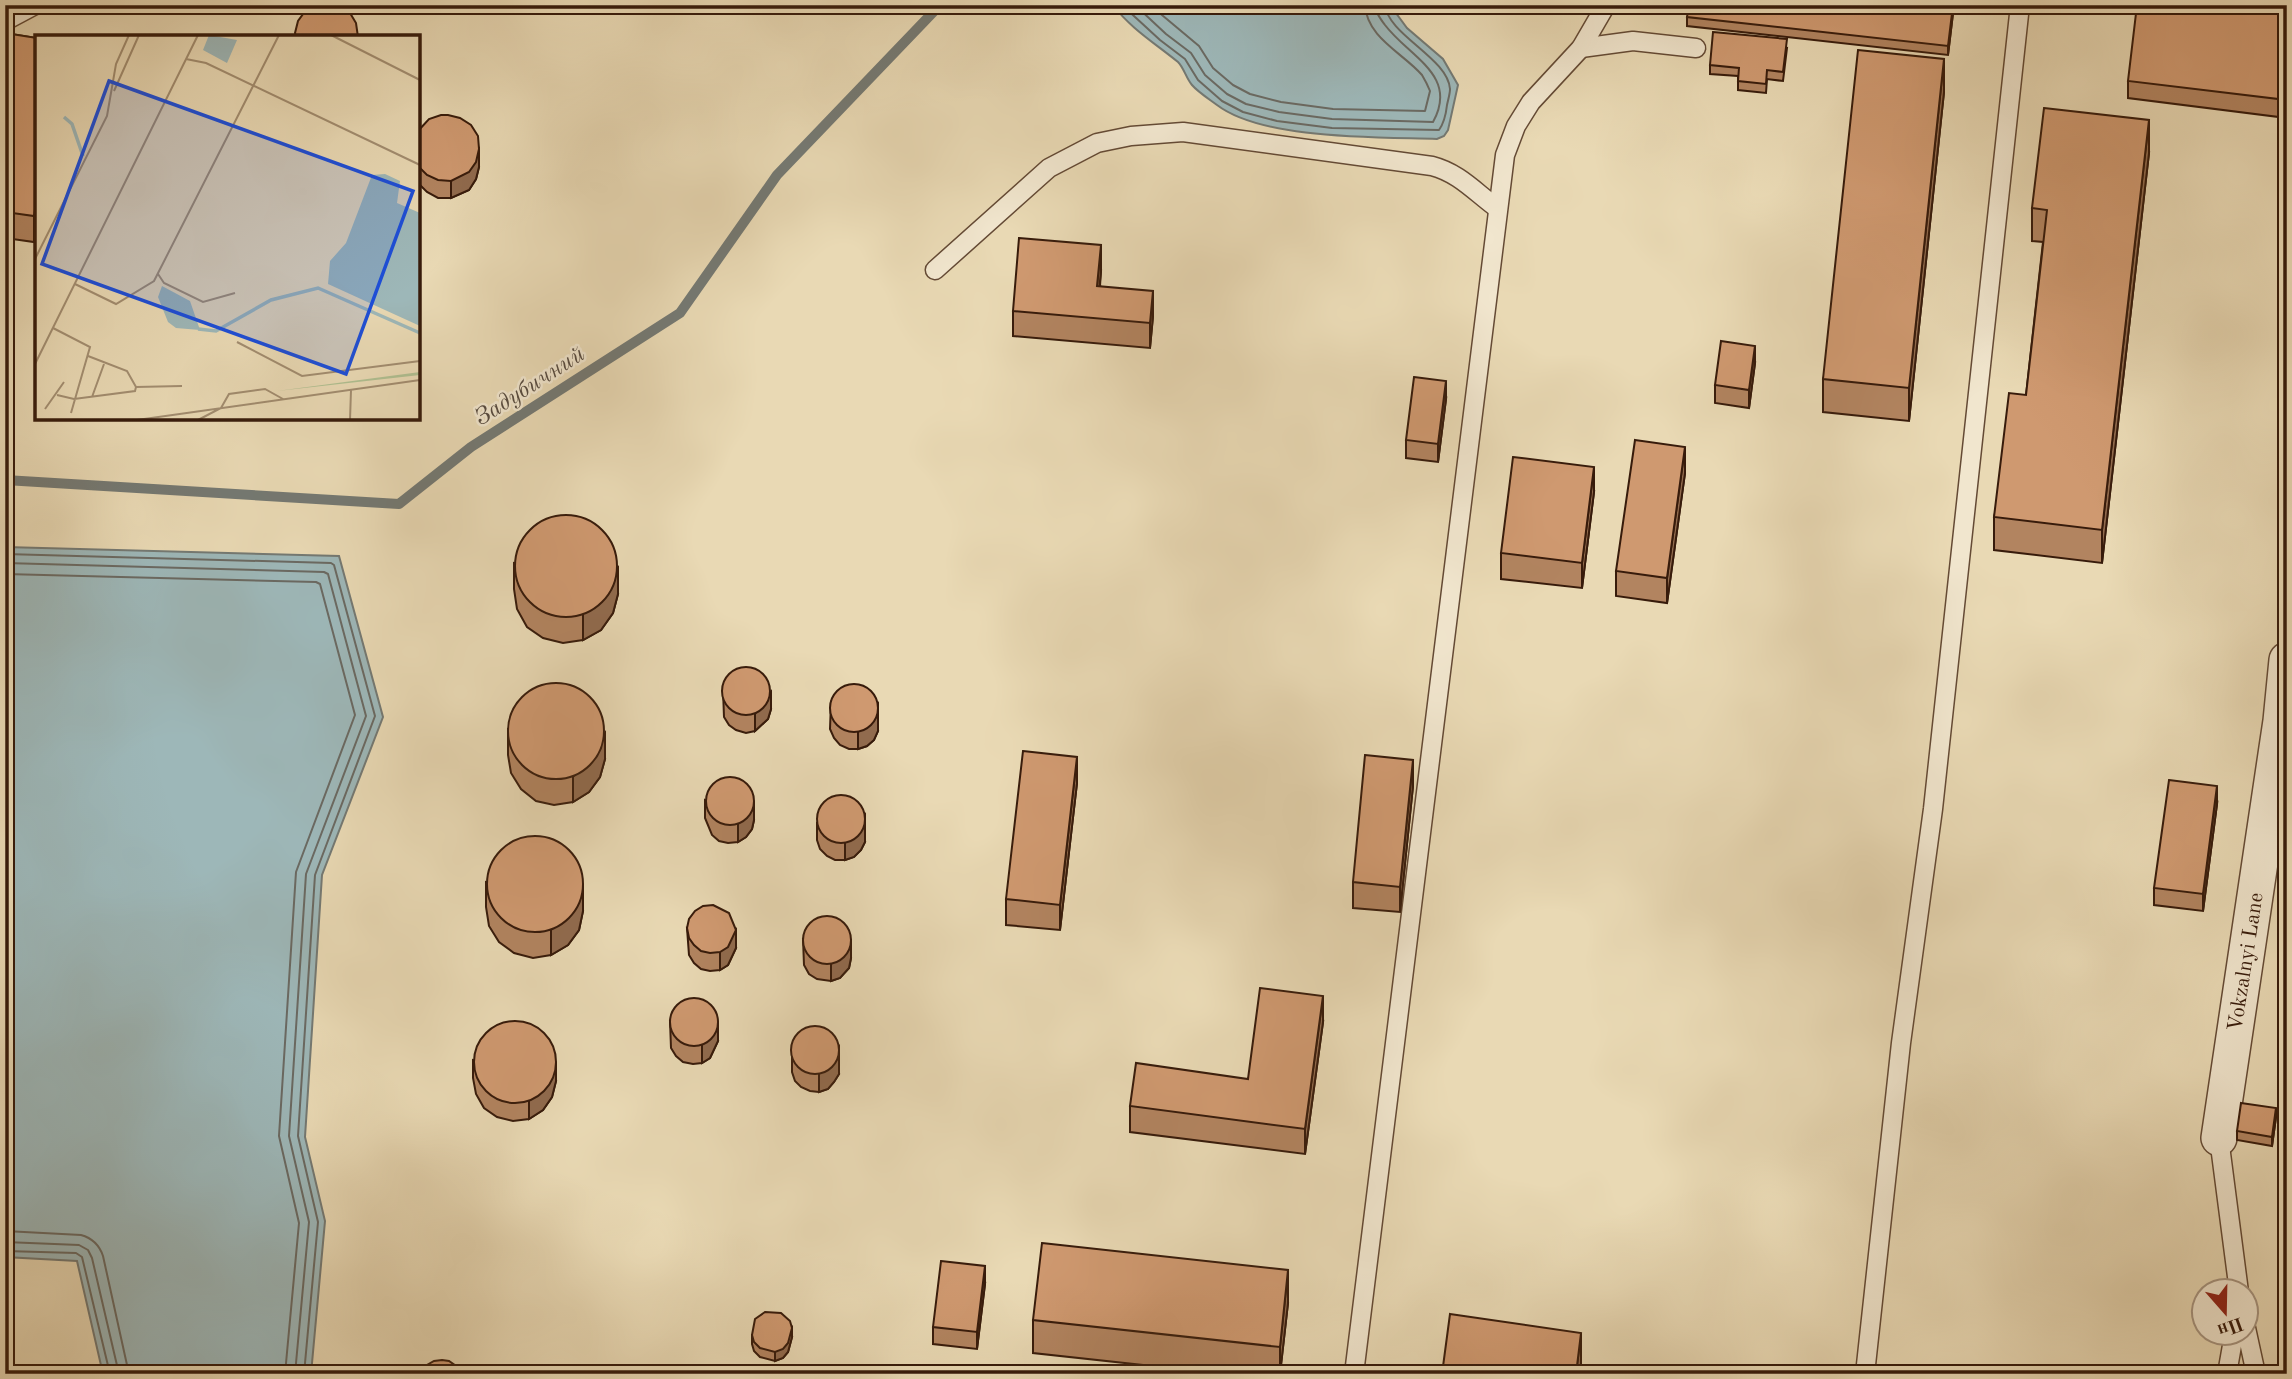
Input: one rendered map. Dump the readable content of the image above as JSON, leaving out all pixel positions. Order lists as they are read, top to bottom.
{
  "streets": {
    "street": ["Vokzalnyi Lane"]
  },
  "water": ["Задубичний"],
  "north": "bottom"
}
